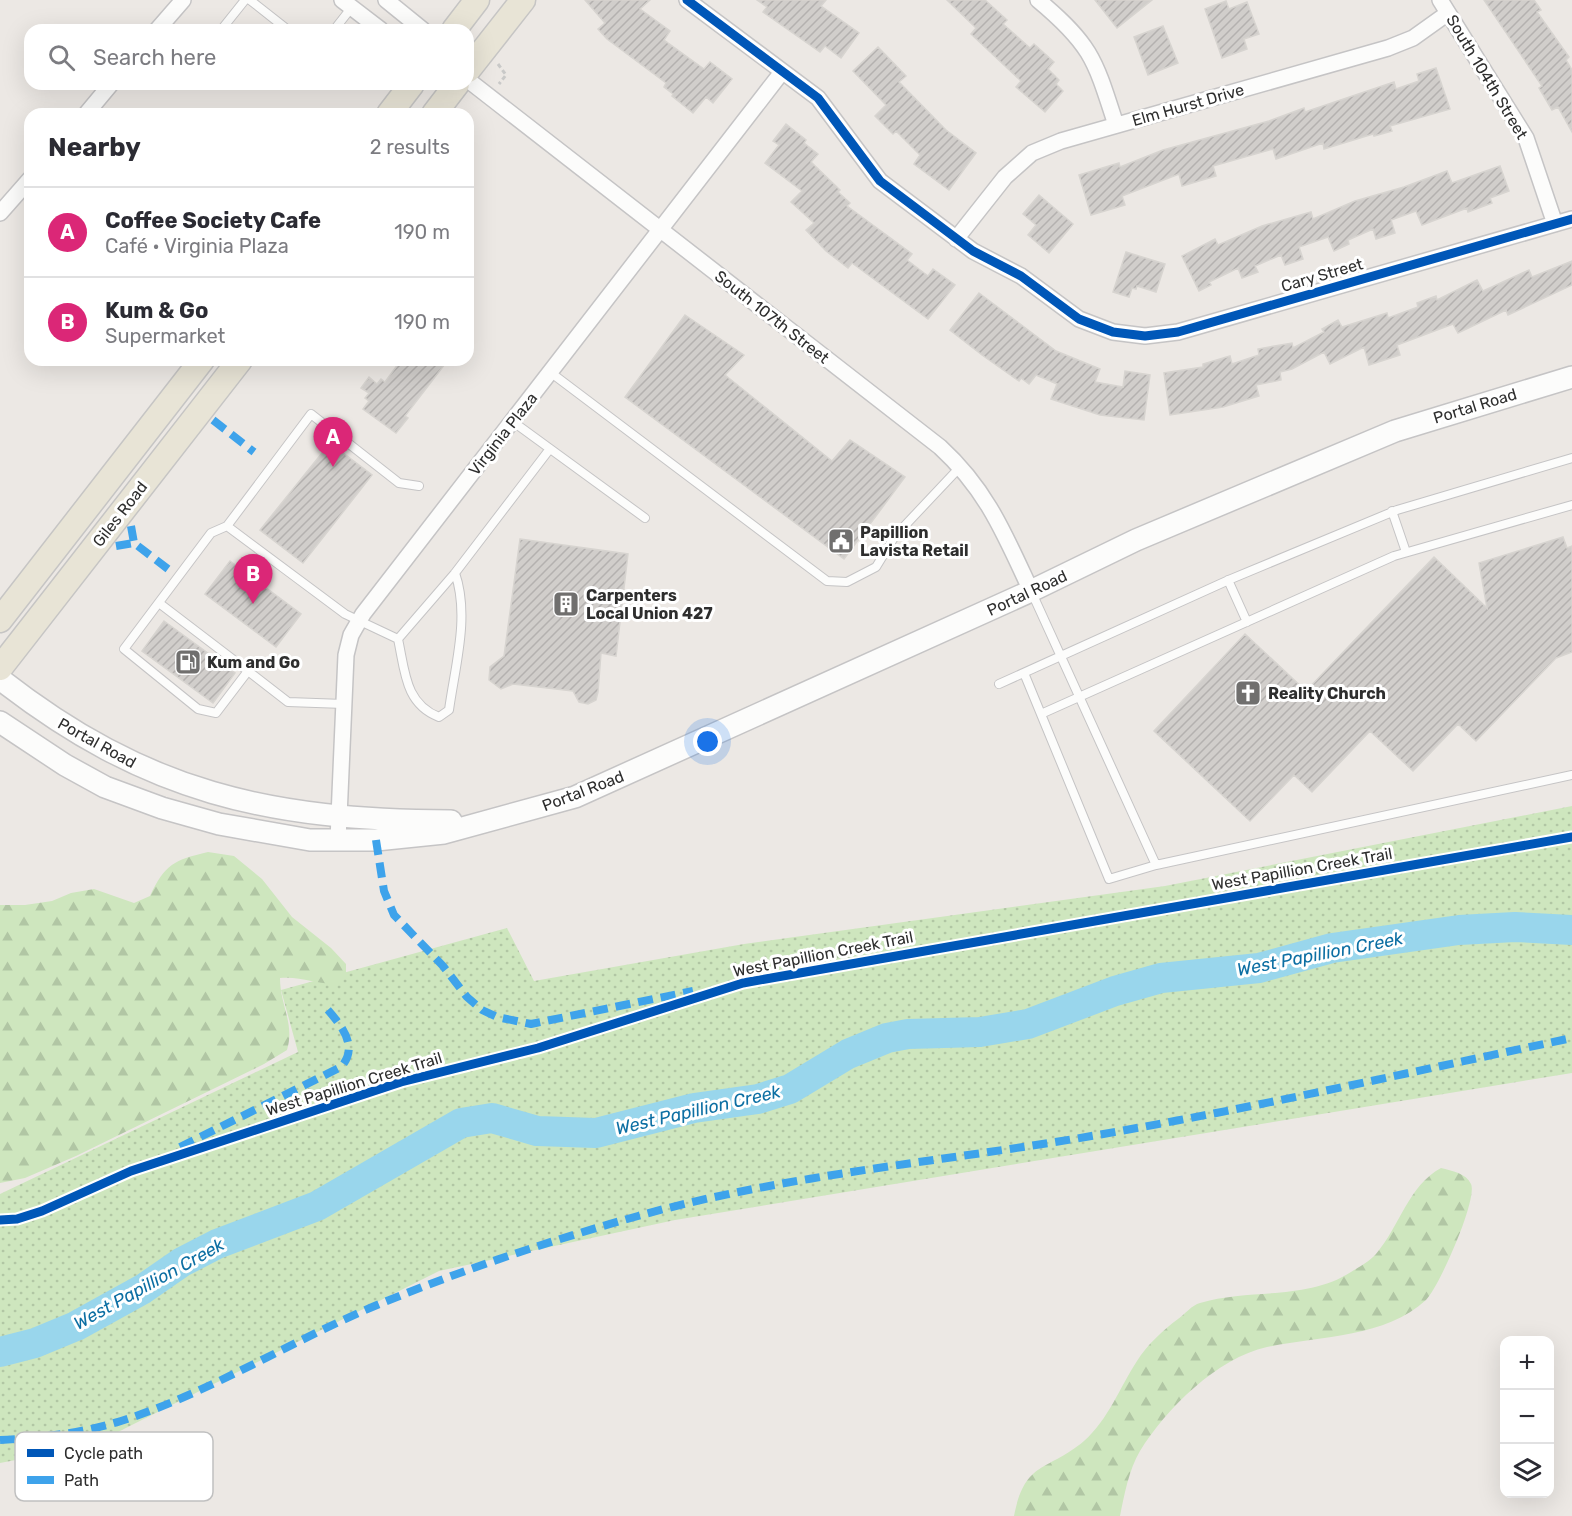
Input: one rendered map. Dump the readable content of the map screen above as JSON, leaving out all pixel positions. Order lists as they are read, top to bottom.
{
  "streets": {
    "main road": ["Portal Road", "Giles Road"],
    "street": [
      "South 104th Street",
      "Elm Hurst Drive",
      "Cary Street",
      "South 107th Street",
      "Virginia Plaza"
    ],
    "cycle path": ["West Papillion Creek Trail"]
  },
  "crossings": [
    ["South 104th Street", "Elm Hurst Drive"],
    ["South 104th Street", "Cary Street"],
    ["Elm Hurst Drive", "Cary Street"],
    ["Cary Street", "Virginia Plaza"],
    ["South 107th Street", "Portal Road"],
    ["South 107th Street", "Virginia Plaza"],
    ["Portal Road", "Virginia Plaza"]
  ],
  "water": ["West Papillion Creek"],
  "places": {
    "public building": ["Papillion Lavista Retail"],
    "building": ["Carpenters Local Union 427"],
    "fuel station": ["Kum and Go"],
    "church": ["Reality Church"]
  },
  "legend": ["Cycle path", "Path"],
  "page": {
    "search": "Search here",
    "heading": ["Nearby", "2 results"],
    "list": [
      {
        "mark": "A",
        "name": "Coffee Society Cafe",
        "note": "Café · Virginia Plaza",
        "value": "190 m"
      },
      {
        "mark": "B",
        "name": "Kum & Go",
        "note": "Supermarket",
        "value": "190 m"
      }
    ],
    "pins": ["A", "B"],
    "map_buttons": ["+", "−"]
  }
}
